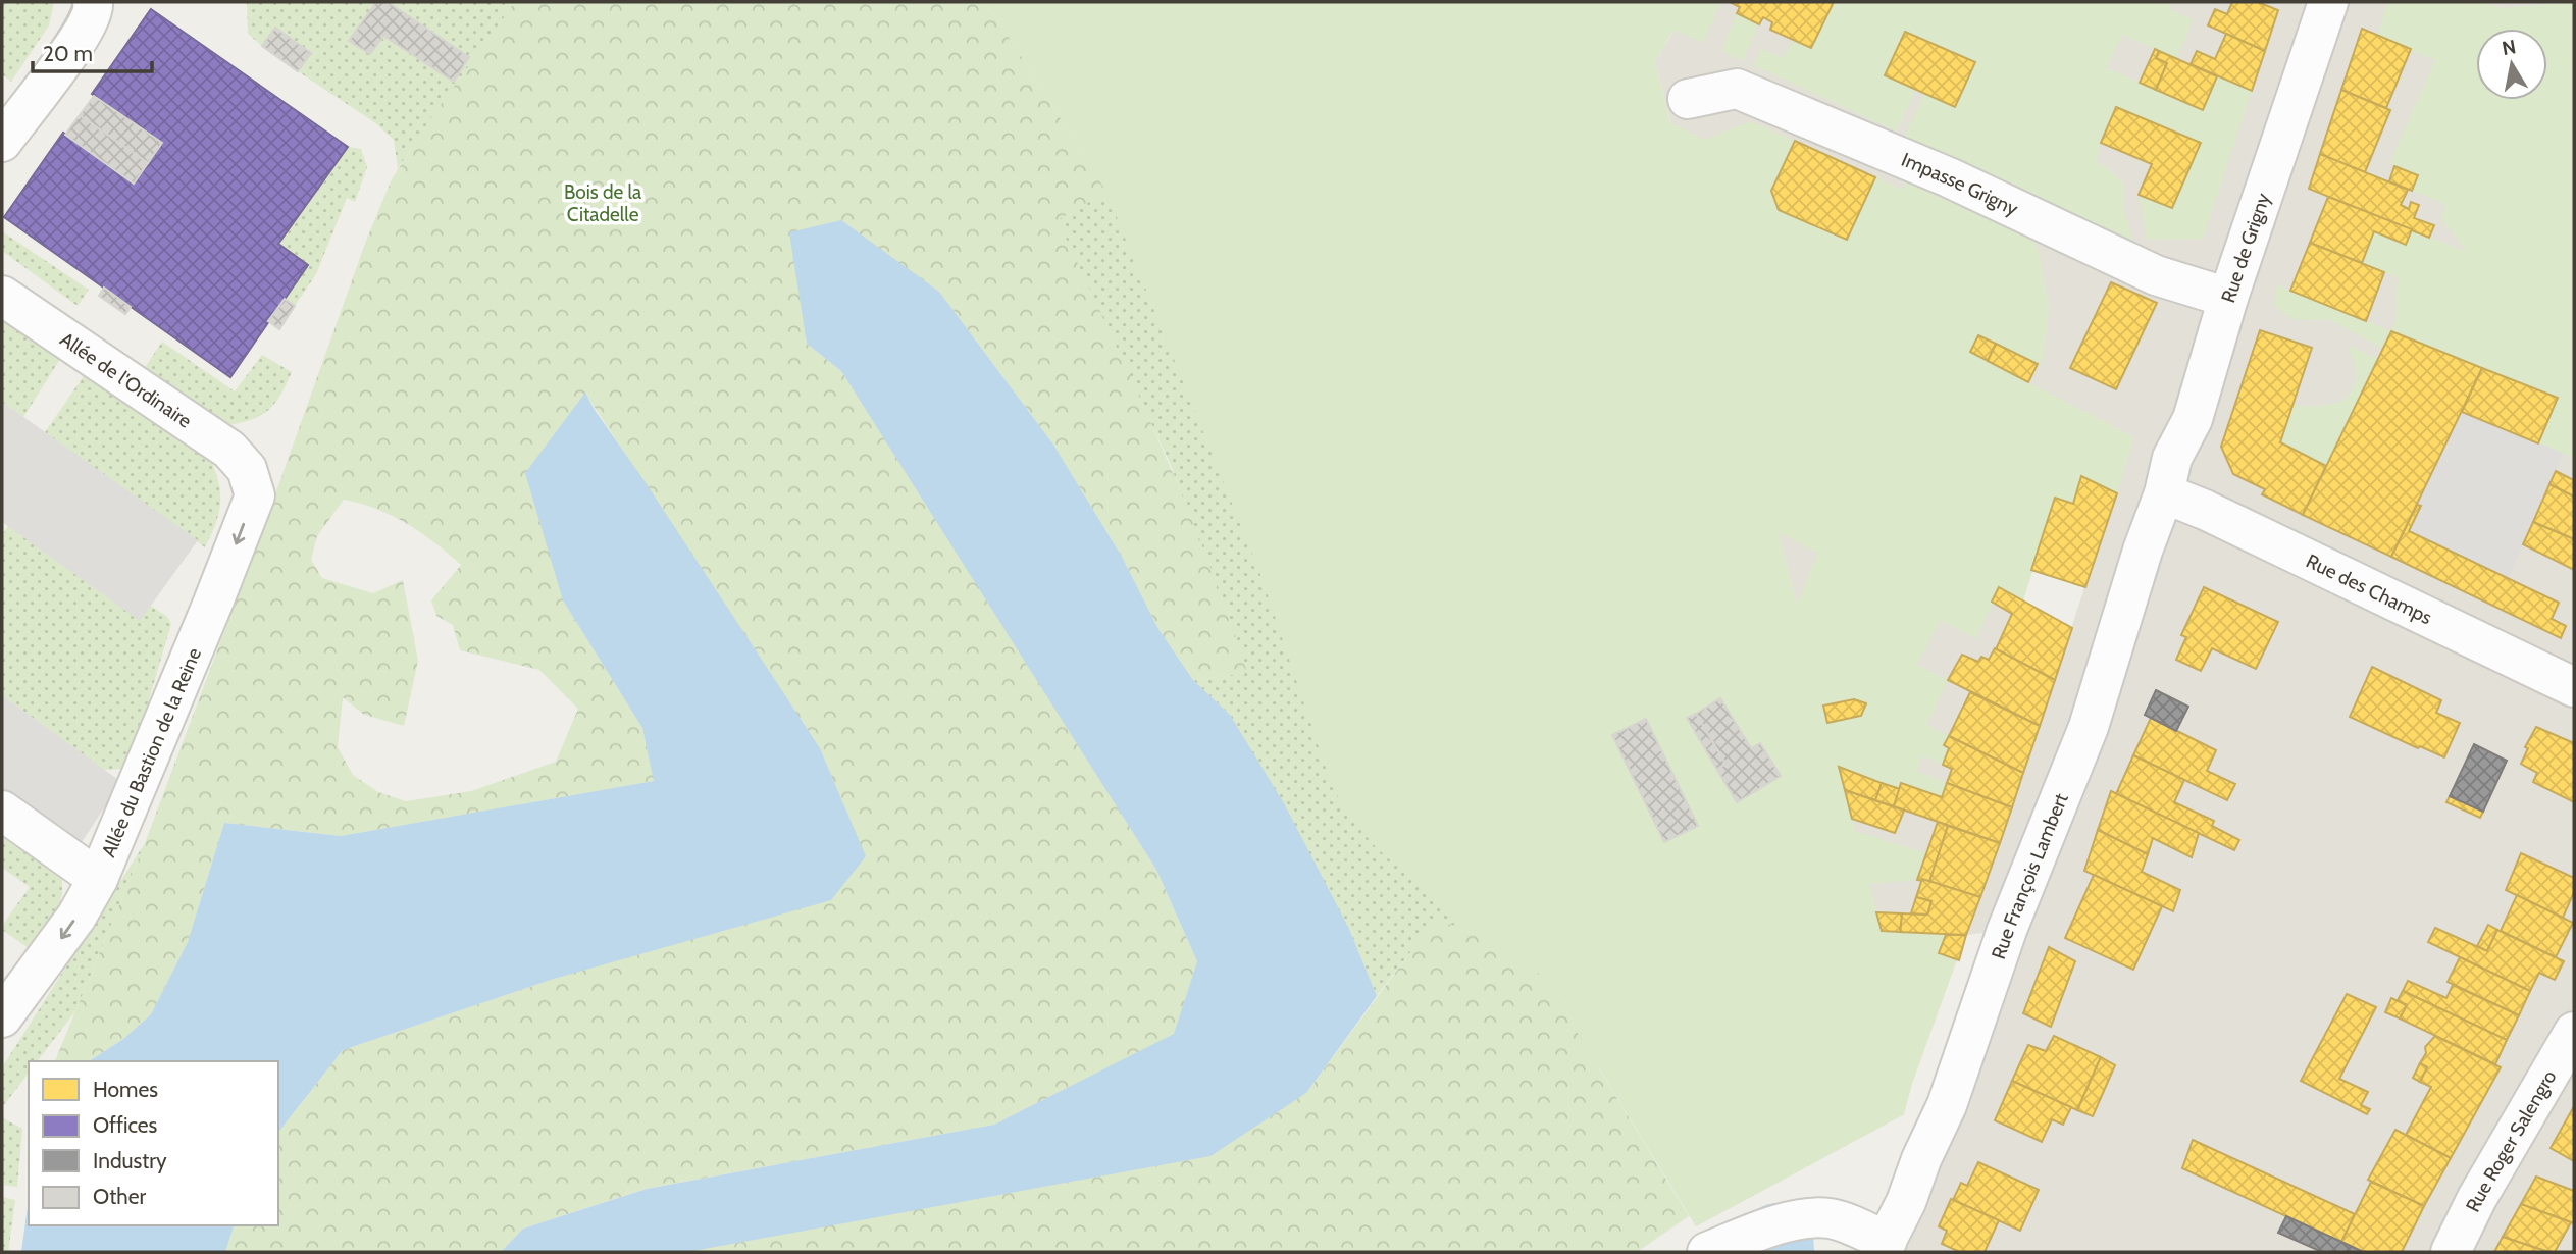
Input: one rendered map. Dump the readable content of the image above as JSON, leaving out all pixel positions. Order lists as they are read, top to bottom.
{
  "streets": {
    "street": [
      "Impasse Grigny",
      "Rue de Grigny",
      "Allée de l'Ordinaire",
      "Rue des Champs",
      "Allée du Bastion de la Reine",
      "Rue François Lambert",
      "Rue Roger Salengro"
    ]
  },
  "crossings": [
    ["Impasse Grigny", "Rue de Grigny"],
    ["Rue de Grigny", "Rue des Champs"],
    ["Rue de Grigny", "Rue François Lambert"],
    ["Allée de l'Ordinaire", "Allée du Bastion de la Reine"],
    ["Rue des Champs", "Rue François Lambert"]
  ],
  "one_way": ["Allée du Bastion de la Reine"],
  "parks": ["Bois de la Citadelle"],
  "legend": [
    "Homes",
    "Offices",
    "Industry",
    "Other"
  ],
  "scale_bar": "20 m",
  "north": "top"
}
